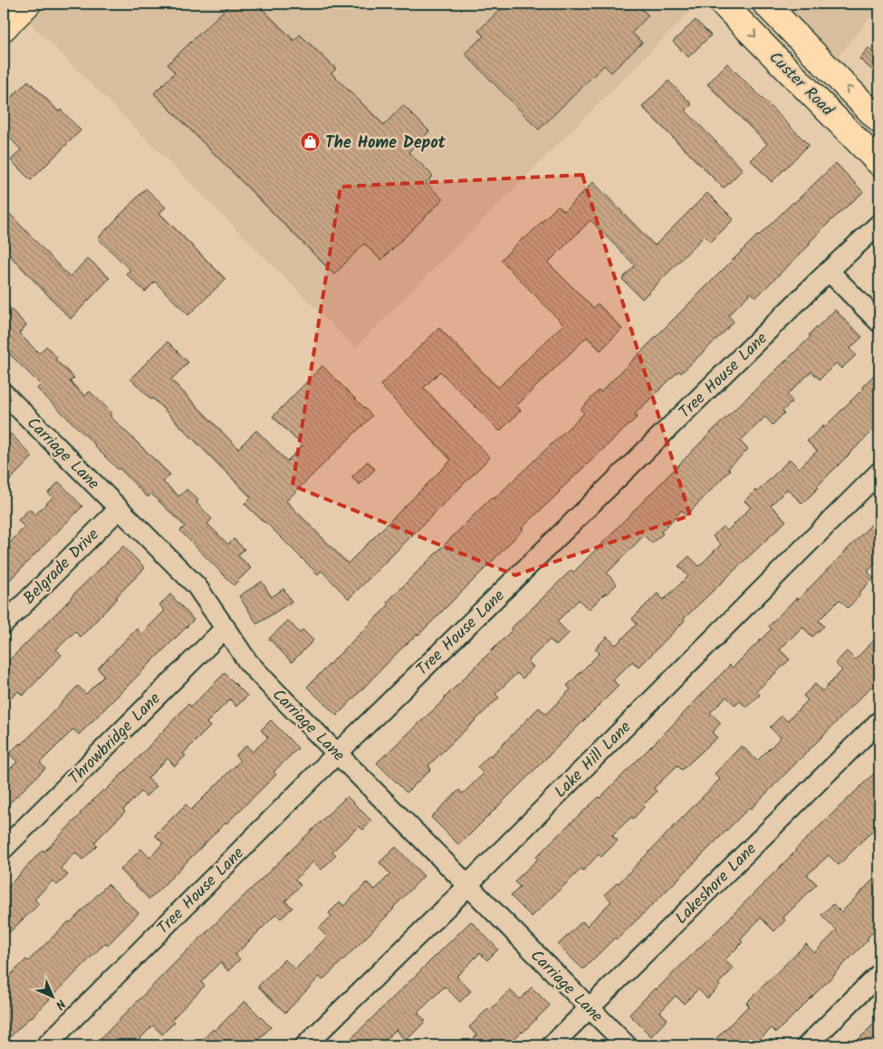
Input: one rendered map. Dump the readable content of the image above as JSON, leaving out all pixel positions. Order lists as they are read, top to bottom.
{
  "streets": {
    "main road": ["Custer Road"],
    "street": [
      "Tree House Lane",
      "Carriage Lane",
      "Belgrade Drive",
      "Throwbridge Lane",
      "Lake Hill Lane",
      "Lakeshore Lane"
    ]
  },
  "crossings": [
    ["Tree House Lane", "Carriage Lane"],
    ["Carriage Lane", "Belgrade Drive"],
    ["Carriage Lane", "Throwbridge Lane"],
    ["Carriage Lane", "Lake Hill Lane"],
    ["Carriage Lane", "Lakeshore Lane"]
  ],
  "places": {
    "shop": ["The Home Depot"]
  },
  "north": "bottom right"
}
